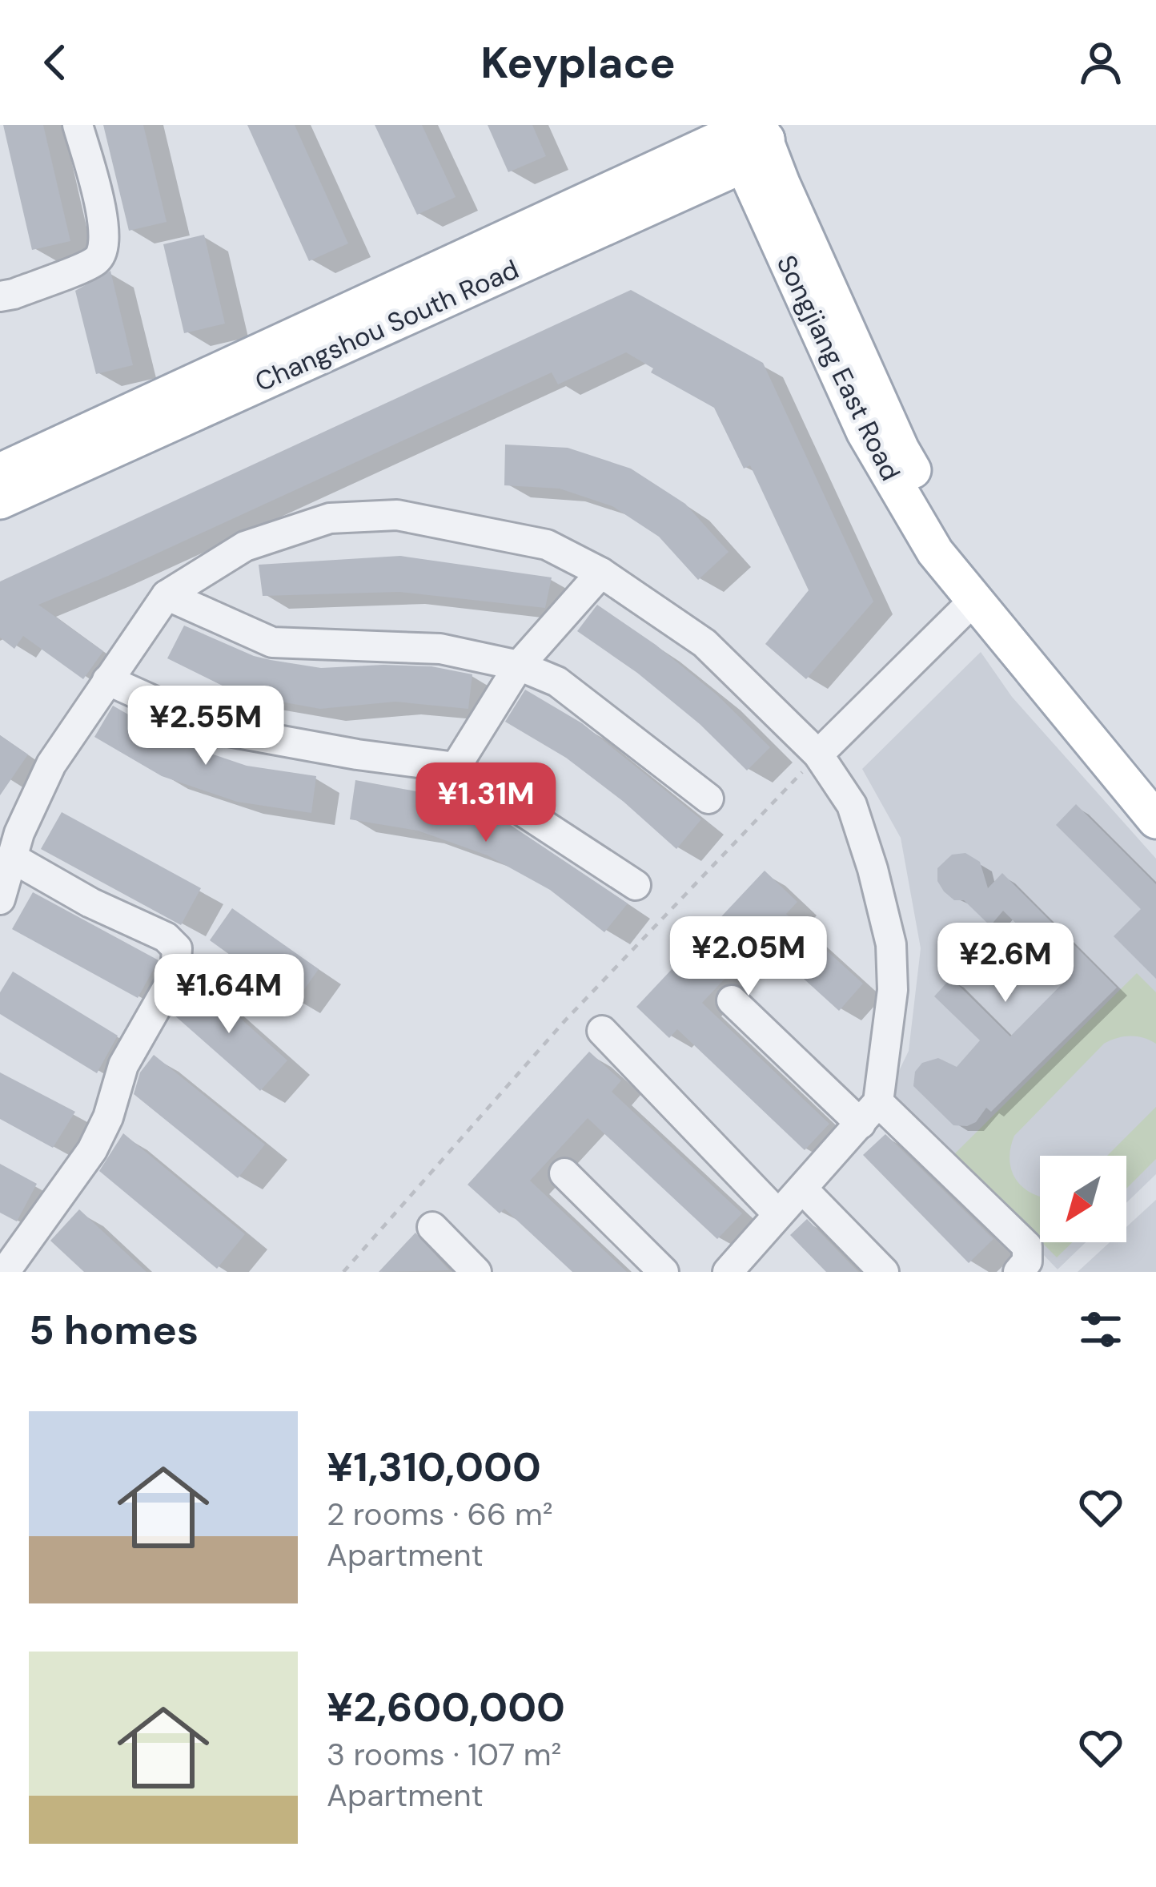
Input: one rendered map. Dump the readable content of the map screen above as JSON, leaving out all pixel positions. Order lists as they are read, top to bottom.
{
  "streets": {
    "main road": ["Changshou South Road", "Songjiang East Road"]
  },
  "crossings": [
    ["Changshou South Road", "Songjiang East Road"]
  ],
  "north": "bottom left",
  "page": {
    "header": "Keyplace",
    "price": [
      "¥2.55M",
      "¥1.31M",
      "¥2.05M",
      "¥2.6M",
      "¥1.64M"
    ],
    "heading": "5 homes",
    "list": [
      {
        "name": "¥1,310,000",
        "note": "2 rooms · 66 m² · Apartment"
      },
      {
        "name": "¥2,600,000",
        "note": "3 rooms · 107 m² · Apartment"
      }
    ]
  }
}
